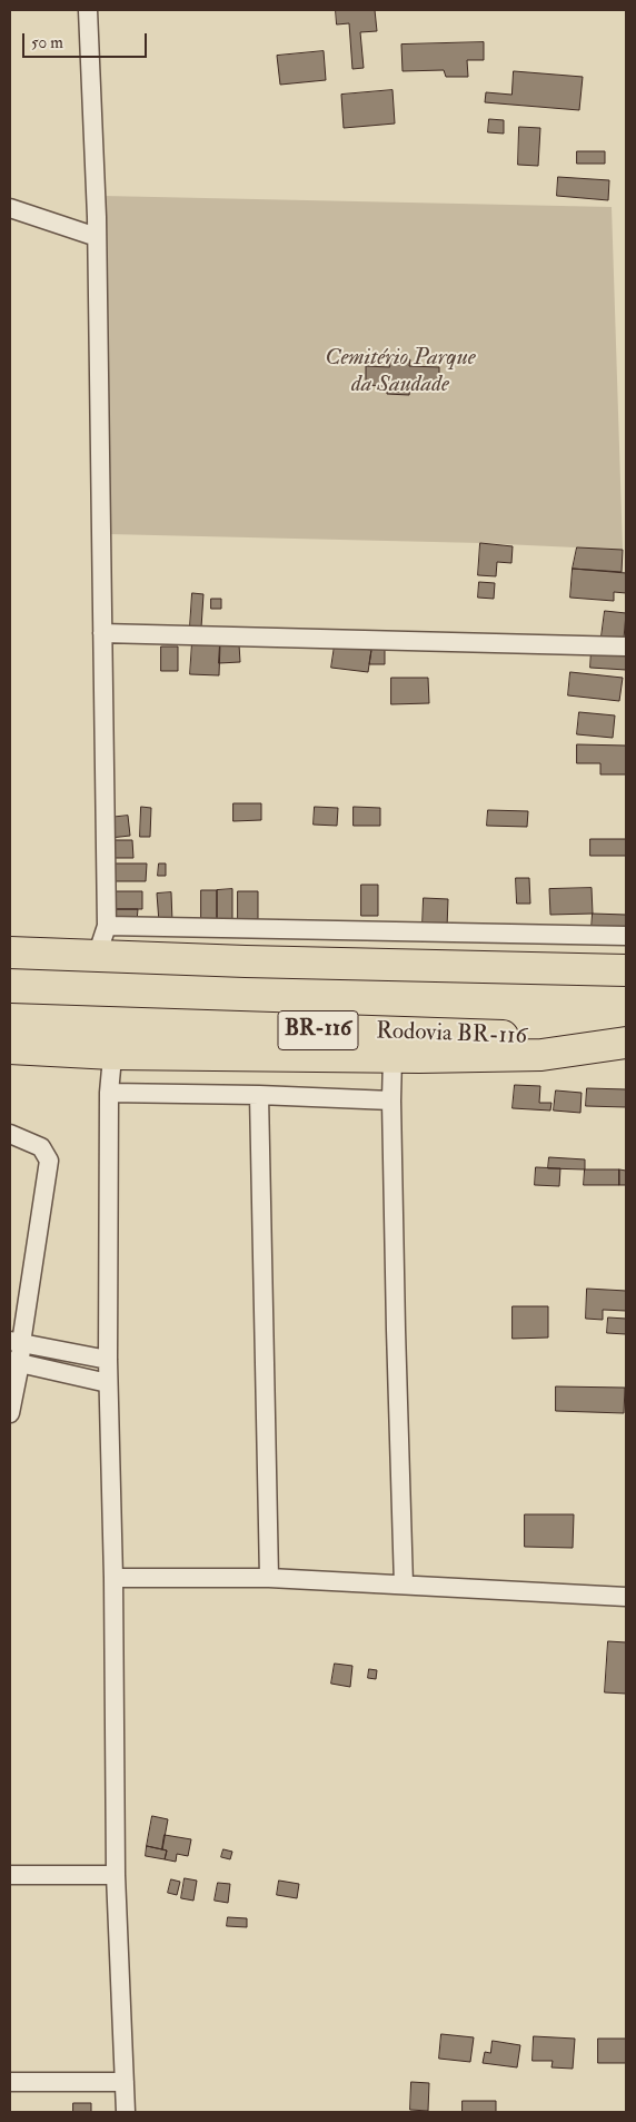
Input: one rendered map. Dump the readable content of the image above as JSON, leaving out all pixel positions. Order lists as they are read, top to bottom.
{
  "streets": {
    "highway": ["BR-116", "Rodovia BR-116"]
  },
  "parks": ["Cemitério Parque da Saudade"],
  "scale_bar": "50 m"
}
